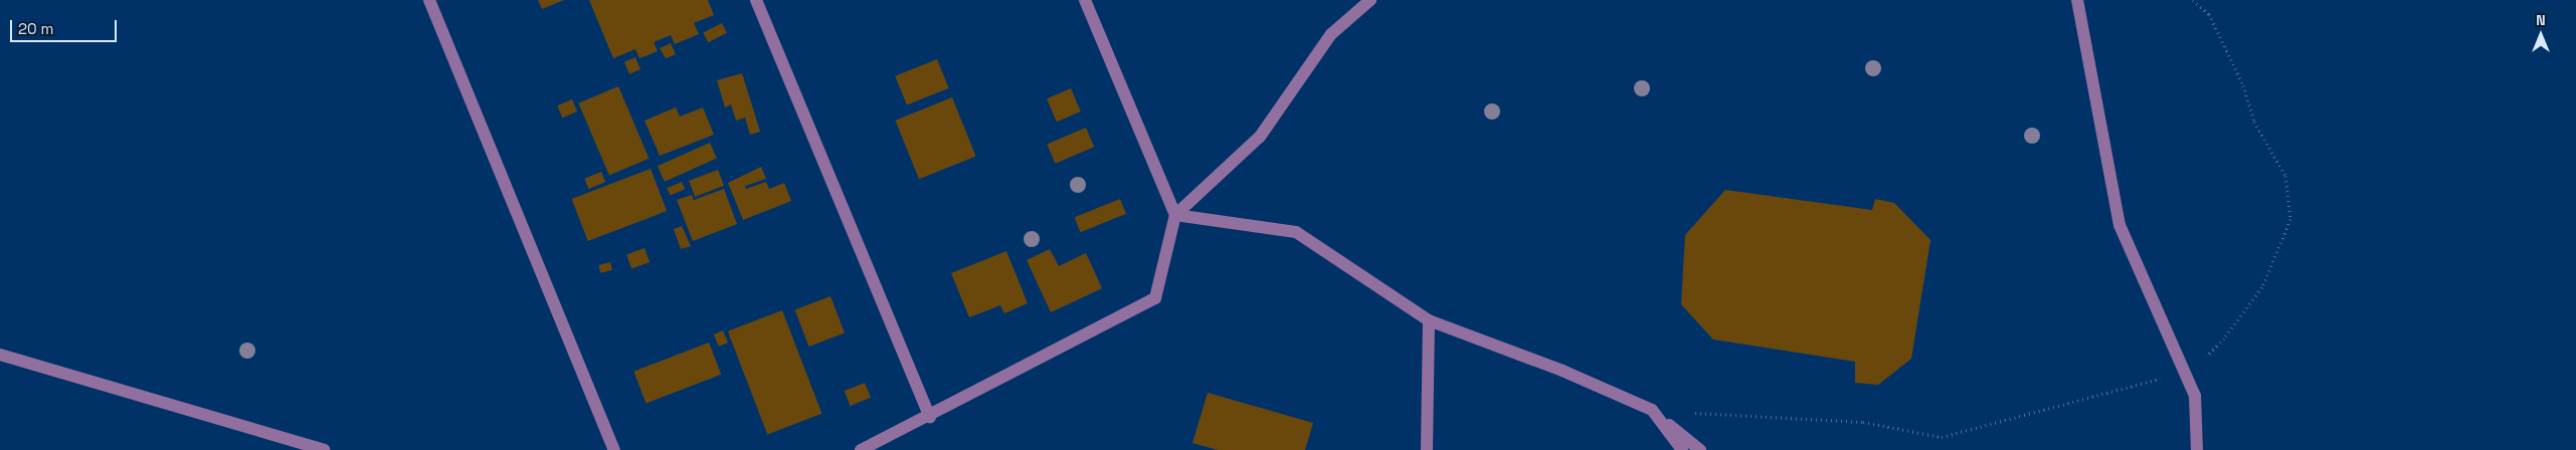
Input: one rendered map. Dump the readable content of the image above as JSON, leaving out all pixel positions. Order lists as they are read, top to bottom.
{
  "scale_bar": "20 m",
  "north": "top"
}
